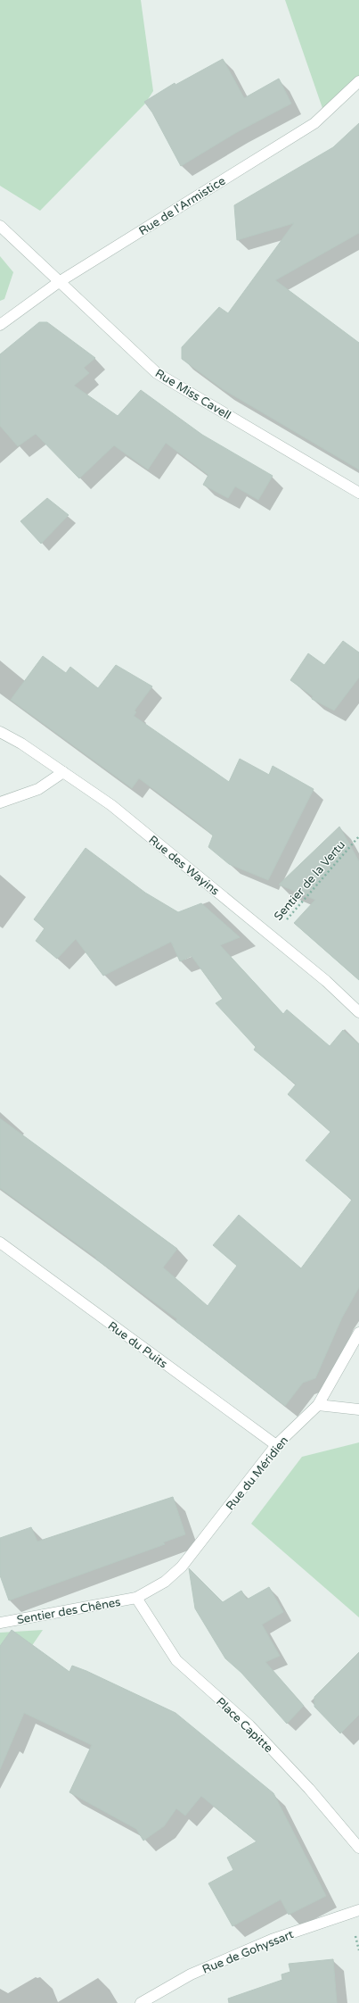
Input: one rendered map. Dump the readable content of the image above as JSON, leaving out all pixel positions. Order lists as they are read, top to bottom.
{
  "streets": {
    "street": [
      "Rue de l'Armistice",
      "Rue Miss Cavell",
      "Rue des Wayins",
      "Rue du Puits",
      "Rue du Méridien",
      "Sentier des Chênes",
      "Place Capitte",
      "Rue de Gohyssart"
    ],
    "path": ["Sentier de la Vertu"]
  },
  "crossings": [
    ["Rue de l'Armistice", "Rue Miss Cavell"],
    ["Rue des Wayins", "Sentier de la Vertu"],
    ["Rue du Puits", "Rue du Méridien"],
    ["Rue du Méridien", "Sentier des Chênes"],
    ["Rue du Méridien", "Place Capitte"],
    ["Sentier des Chênes", "Place Capitte"]
  ]
}
